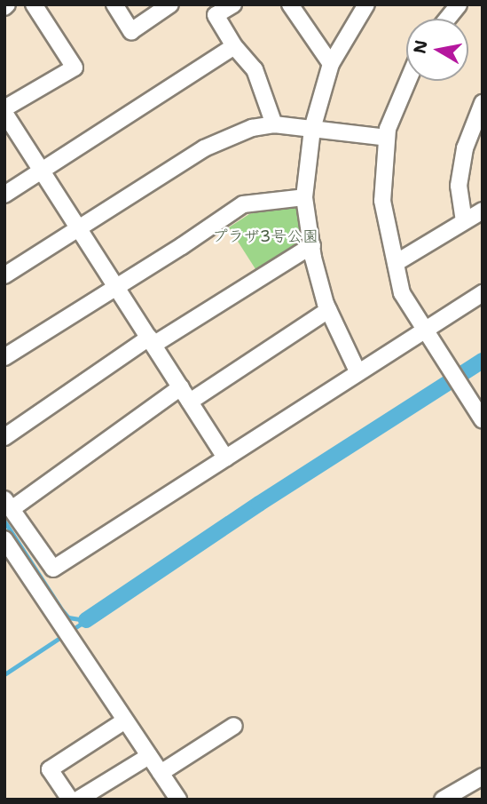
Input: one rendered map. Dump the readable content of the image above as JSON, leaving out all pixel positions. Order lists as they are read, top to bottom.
{
  "parks": ["プラザ3号公園"],
  "north": "left"
}
